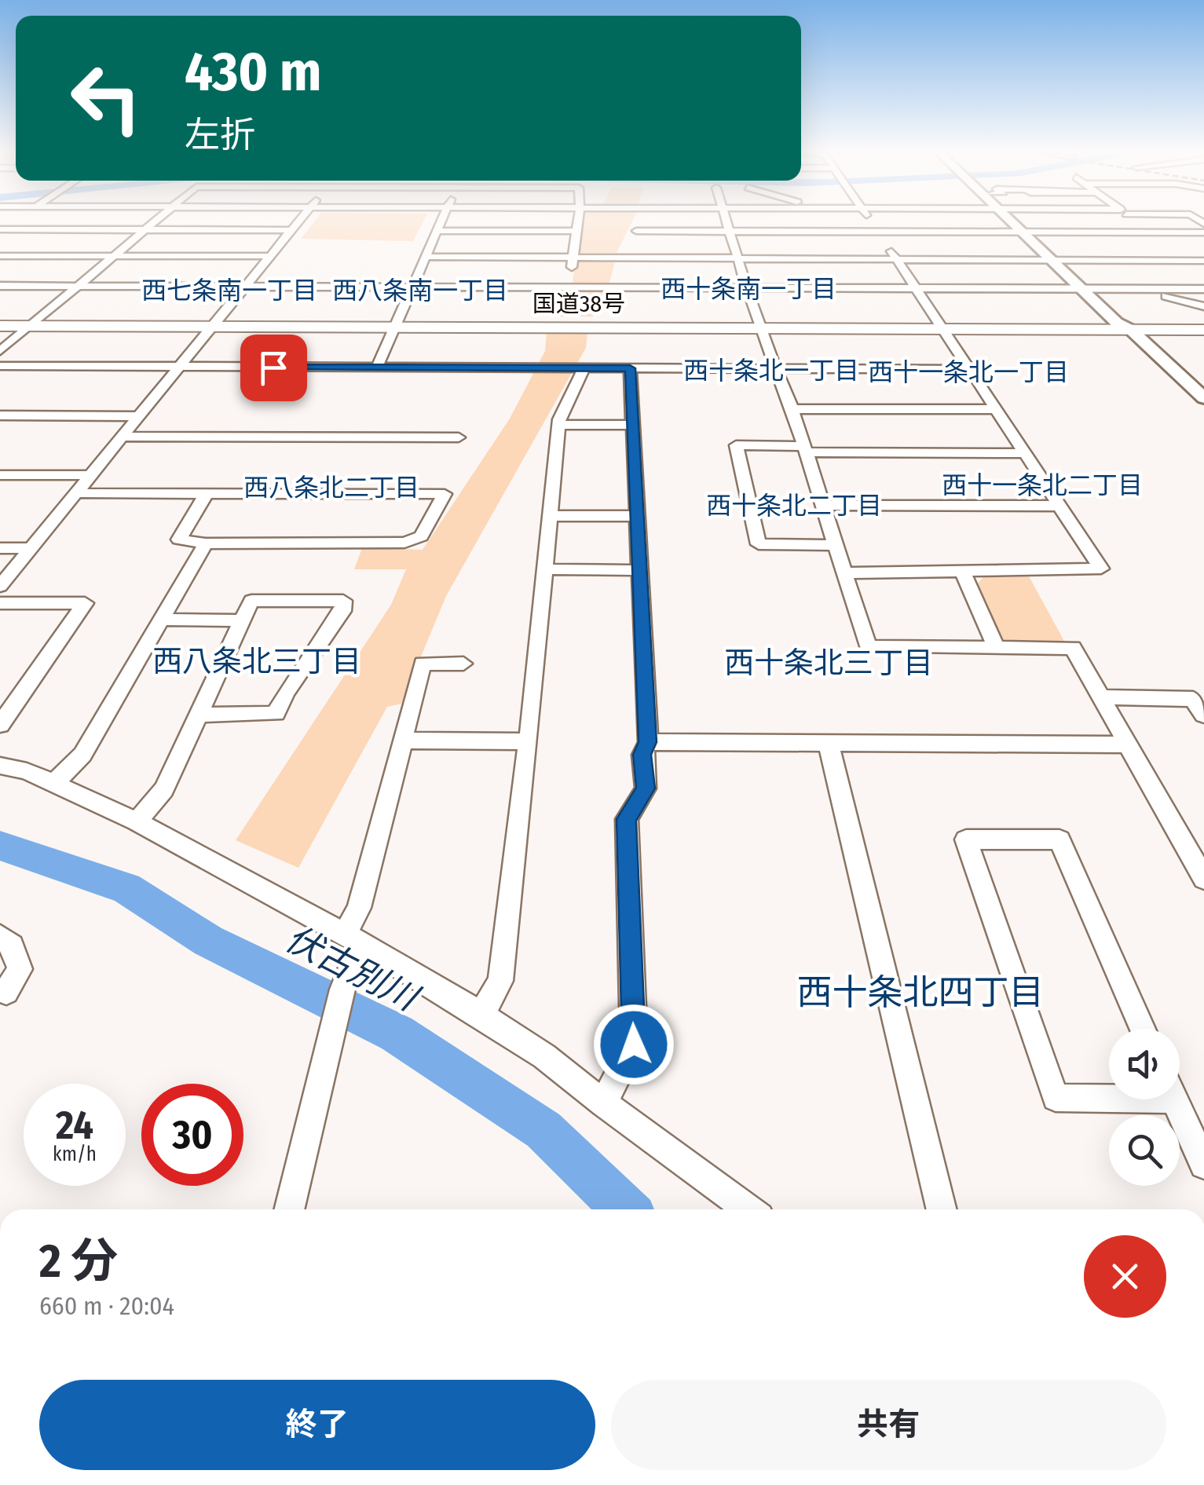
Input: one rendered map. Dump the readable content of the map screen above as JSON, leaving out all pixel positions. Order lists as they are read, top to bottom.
{
  "streets": {
    "highway": ["国道38号"]
  },
  "districts": [
    "西十条南一丁目",
    "西七条南一丁目",
    "西八条南一丁目",
    "西十条北一丁目",
    "西十一条北一丁目",
    "西十一条北二丁目",
    "西八条北二丁目",
    "西十条北二丁目",
    "西八条北三丁目",
    "西十条北三丁目",
    "西十条北四丁目"
  ],
  "water": ["伏古別川"],
  "page": {
    "turn": ["430 m", "左折"],
    "speed": "24 km/h",
    "limit": "30",
    "heading": ["2 分", "660 m · 20:04"],
    "buttons": ["終了", "共有"]
  }
}
